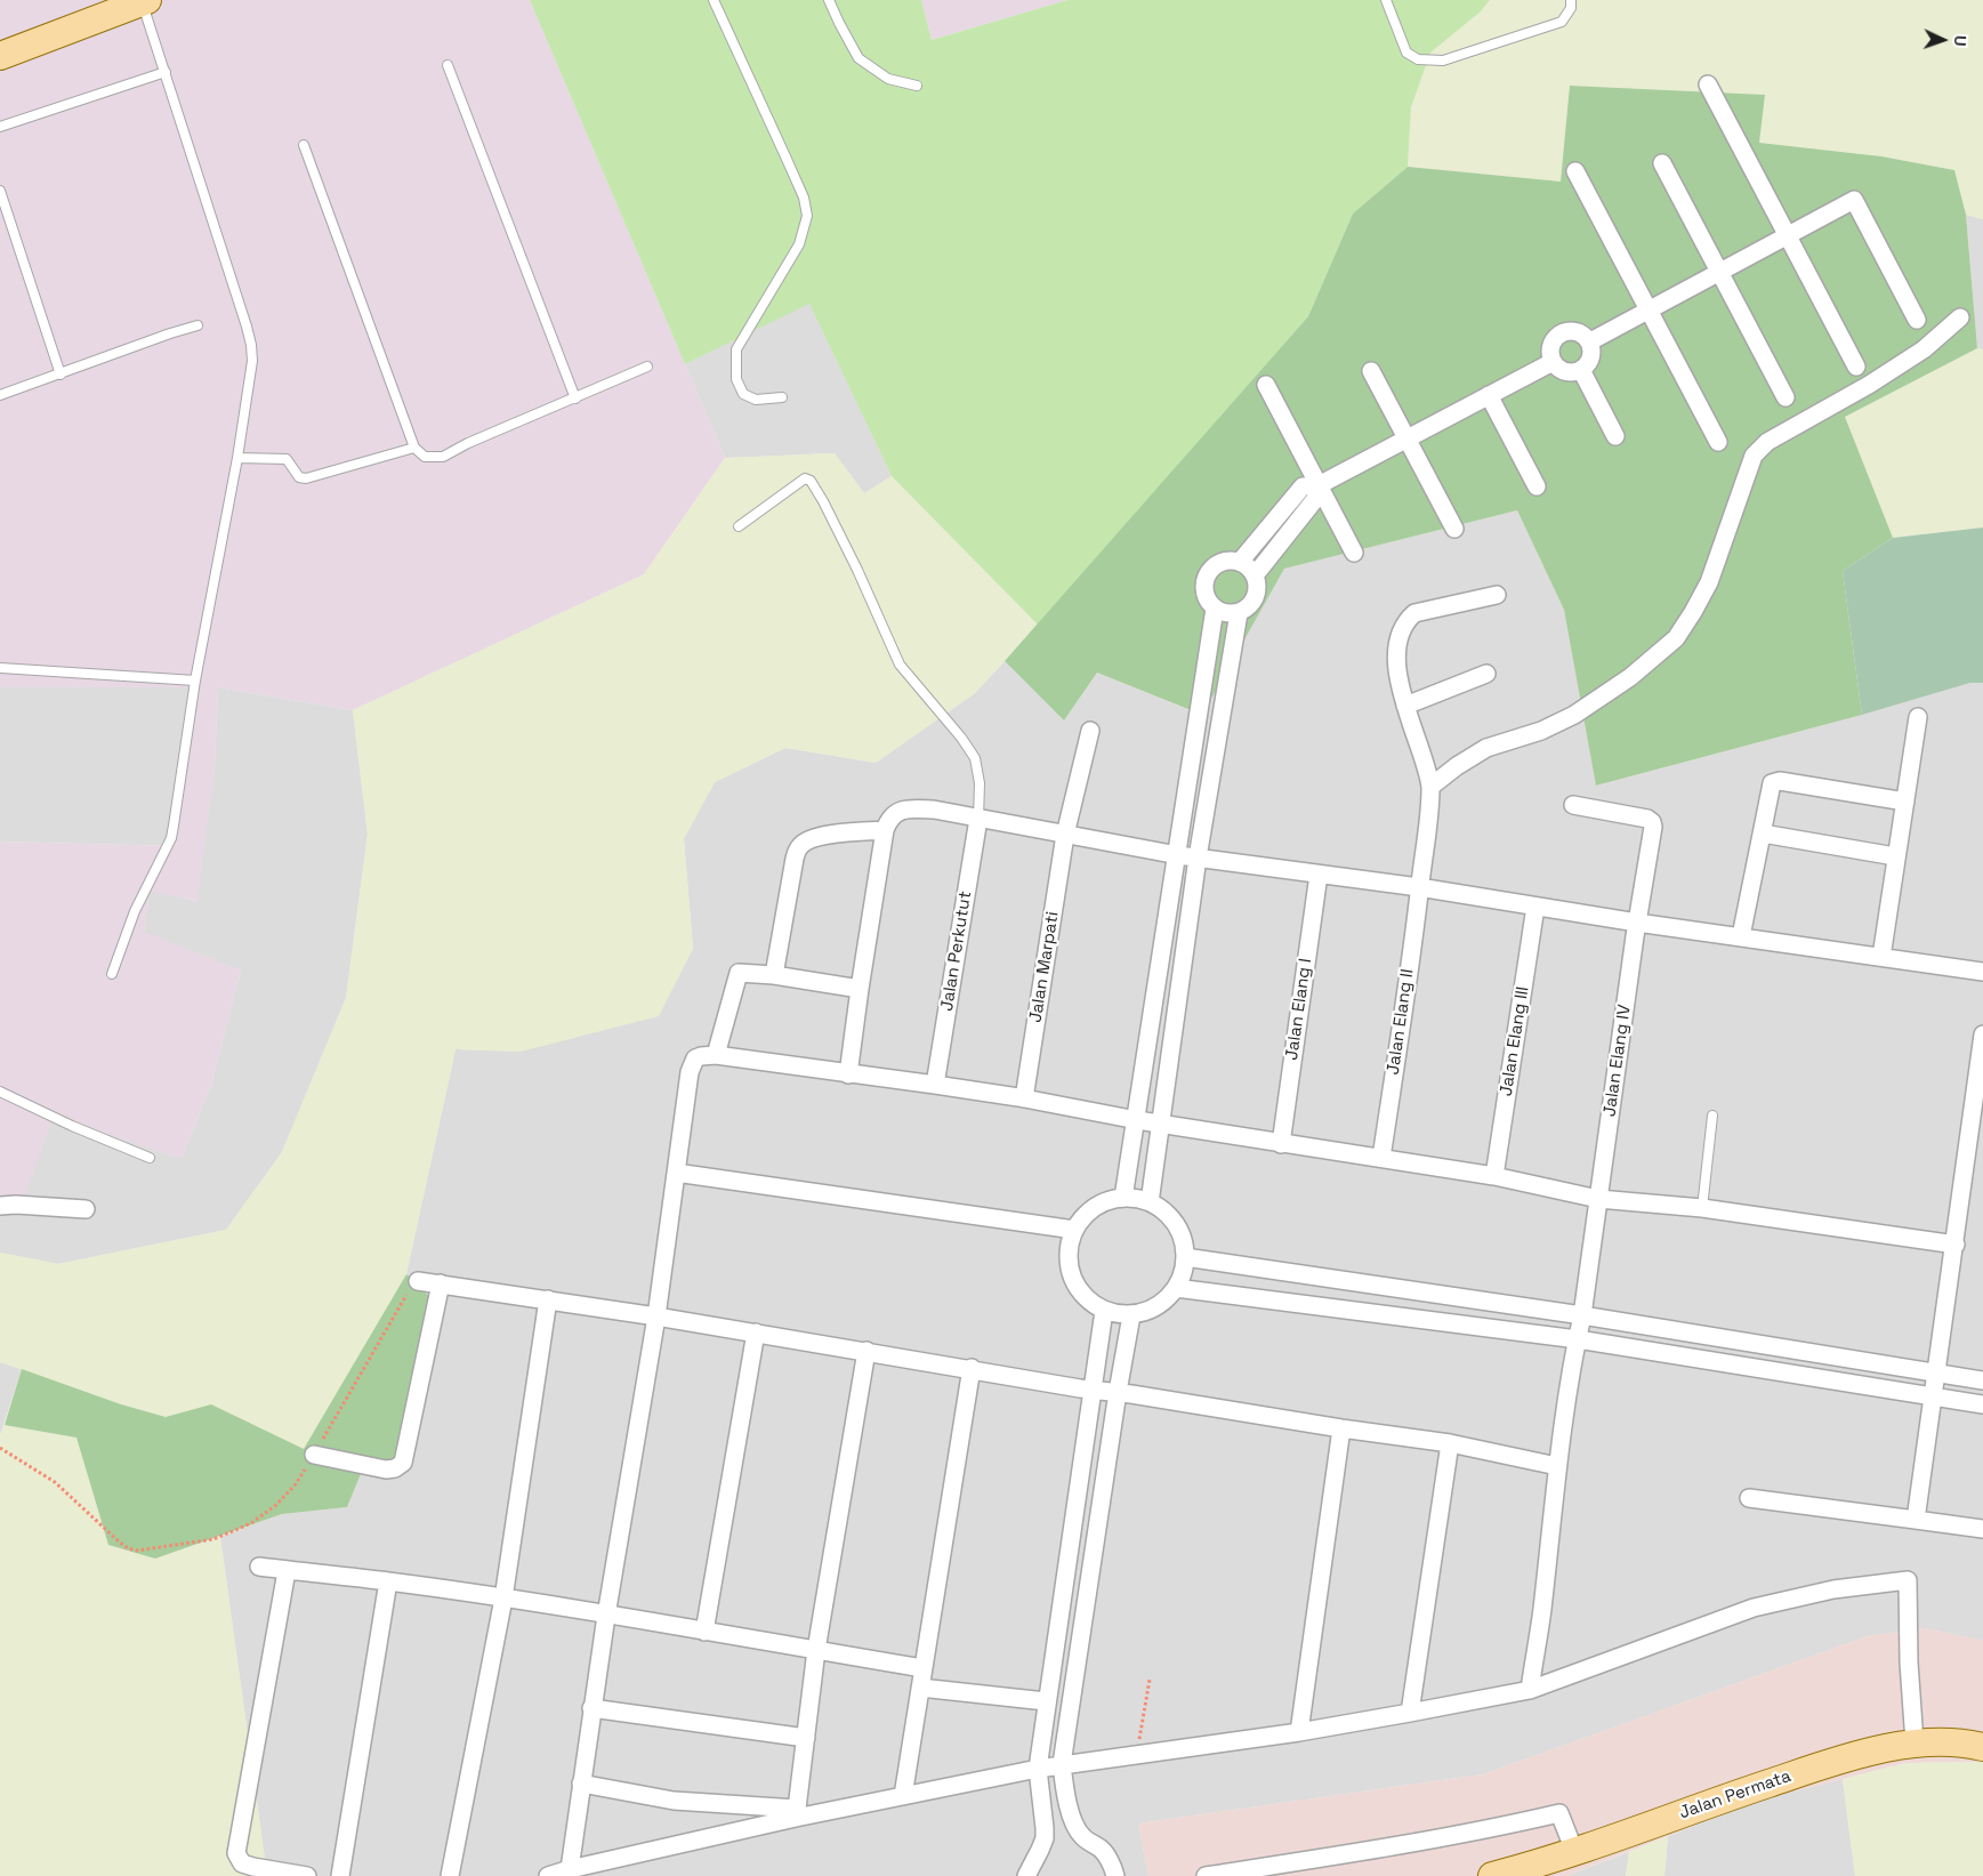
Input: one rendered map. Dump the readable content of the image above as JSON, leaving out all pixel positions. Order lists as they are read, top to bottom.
{
  "streets": {
    "main road": ["Jalan Permata"],
    "street": [
      "Jalan Perkutut",
      "Jalan Marpati",
      "Jalan Elang I",
      "Jalan Elang II",
      "Jalan Elang III",
      "Jalan Elang IV"
    ]
  },
  "north": "right"
}
